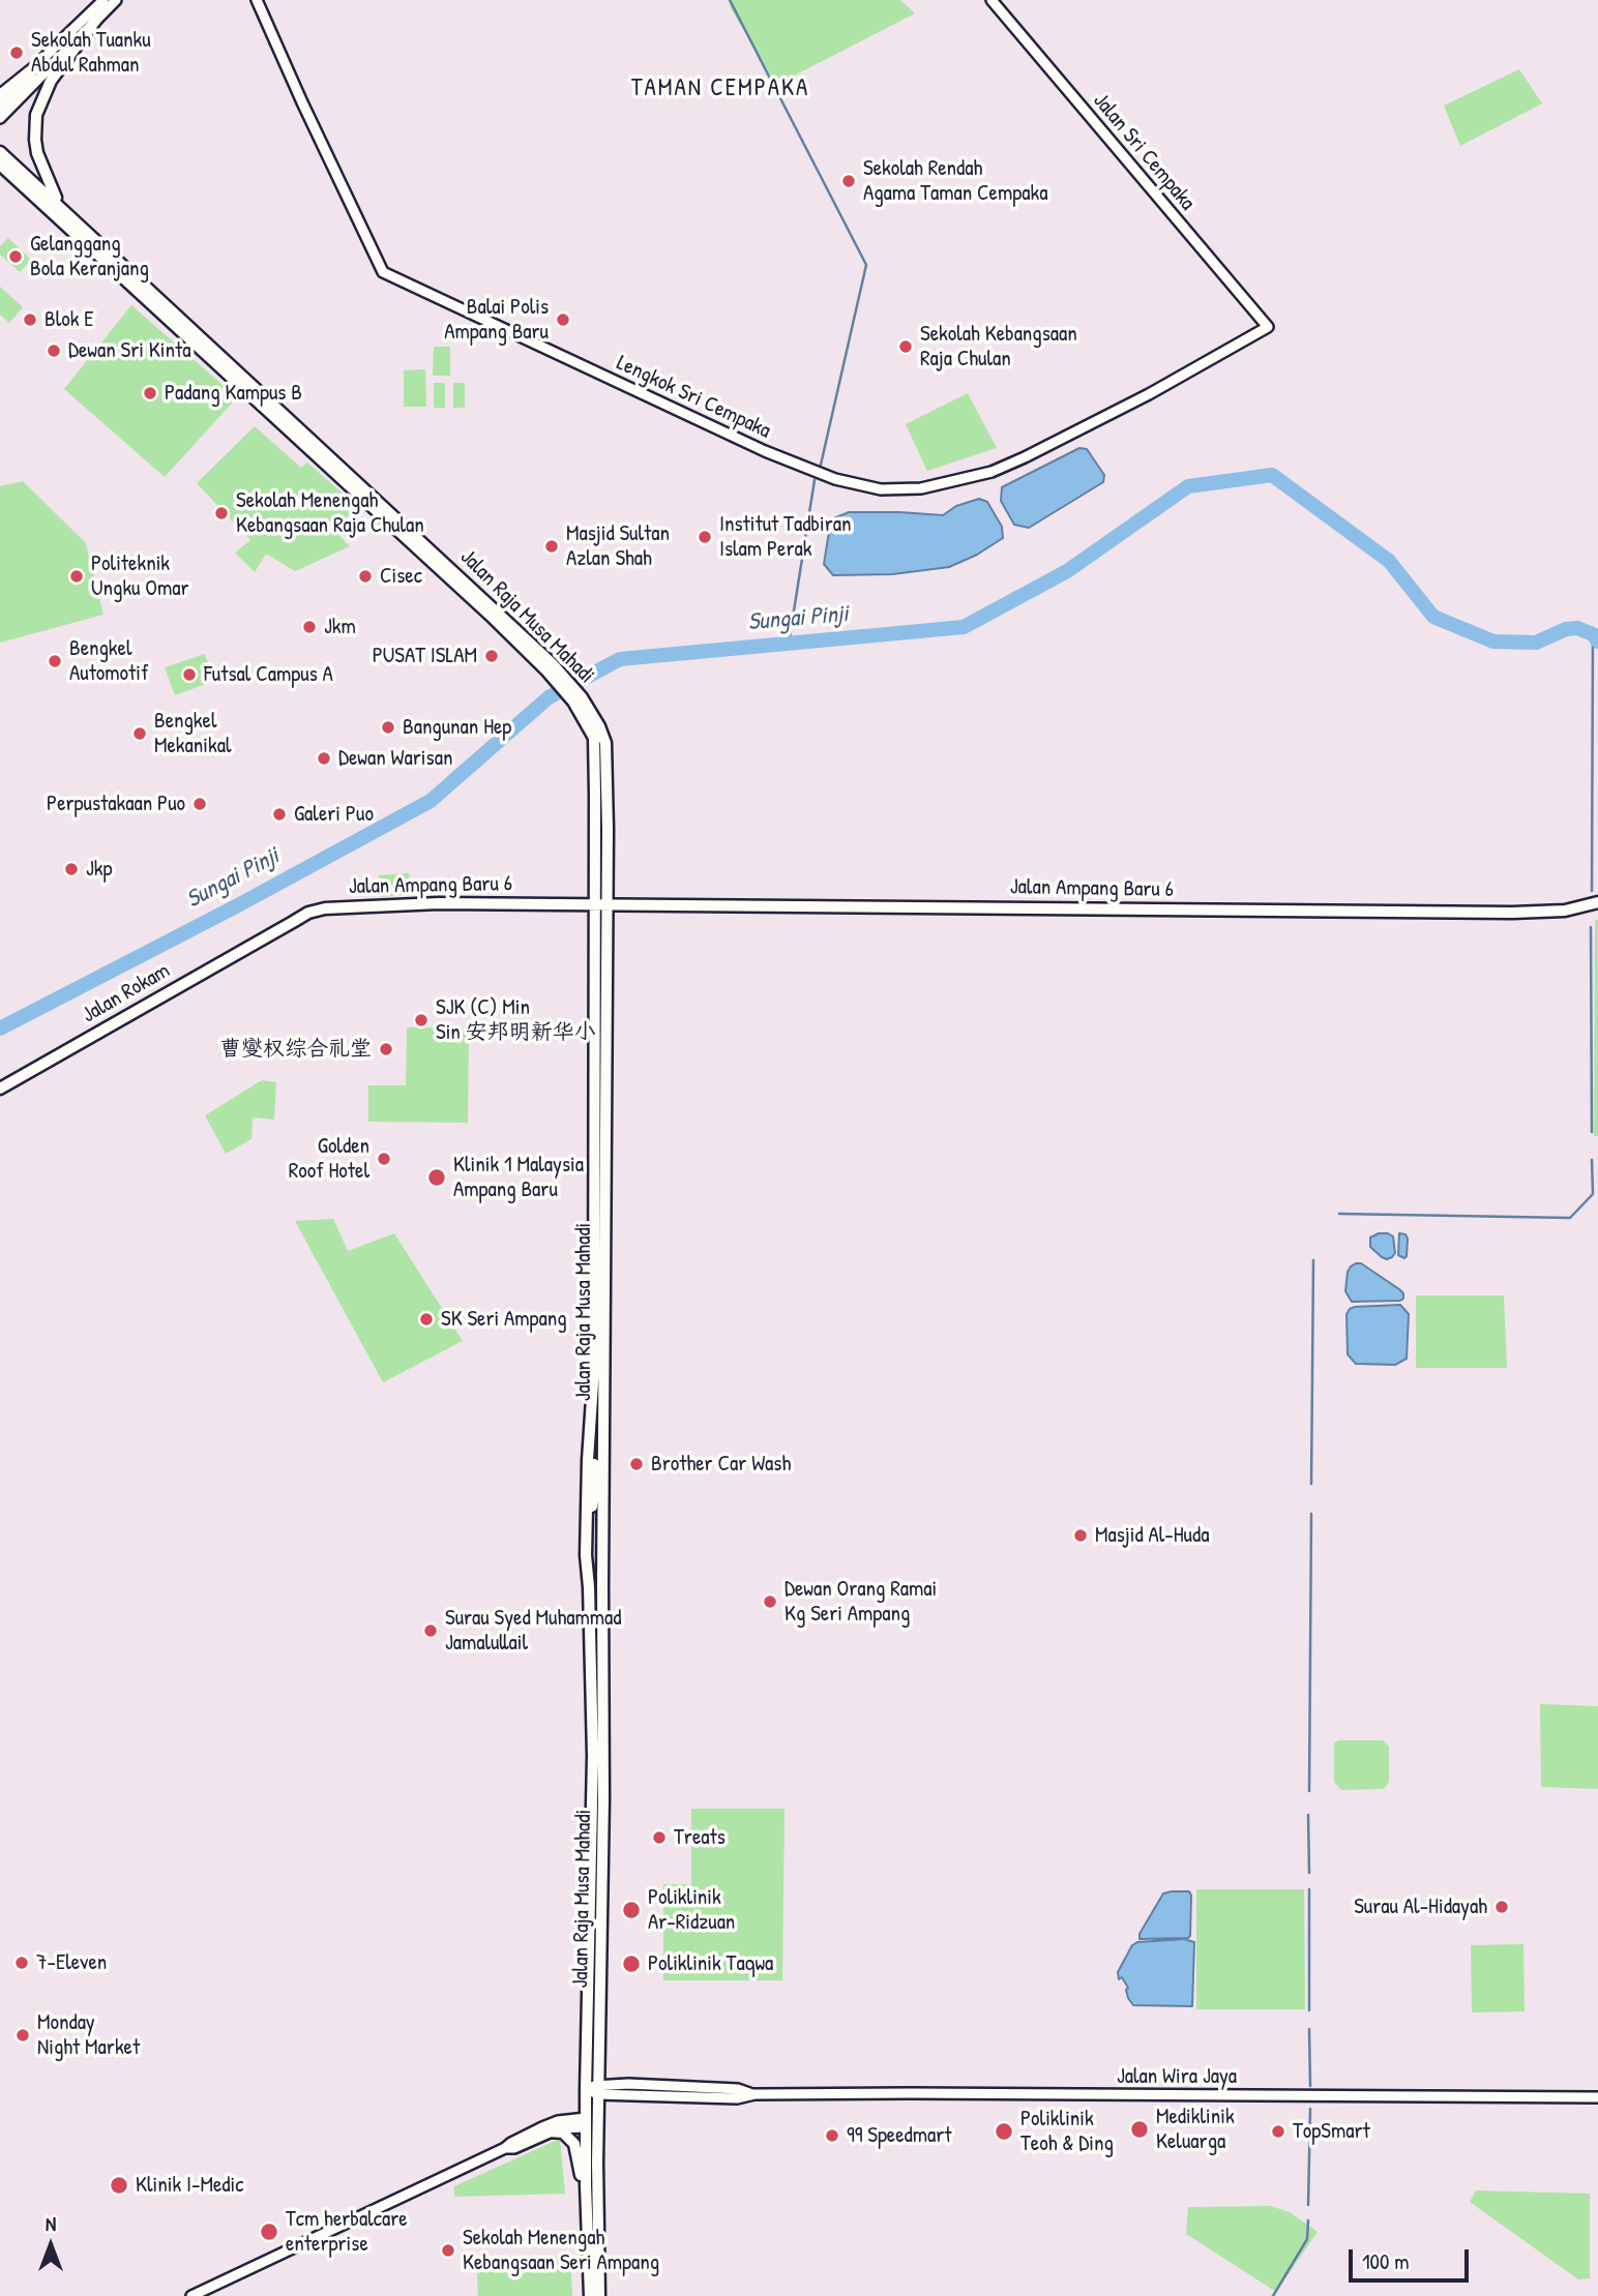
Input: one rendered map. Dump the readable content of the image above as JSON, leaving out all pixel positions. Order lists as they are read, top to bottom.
{
  "streets": {
    "main road": ["Jalan Raja Musa Mahadi", "Jalan Ampang Baru 6", "Jalan Rokam"],
    "street": ["Jalan Sri Cempaka", "Lengkok Sri Cempaka", "Jalan Wira Jaya"]
  },
  "crossings": [
    ["Jalan Sri Cempaka", "Lengkok Sri Cempaka"],
    ["Jalan Raja Musa Mahadi", "Jalan Ampang Baru 6"],
    ["Jalan Raja Musa Mahadi", "Jalan Wira Jaya"],
    ["Jalan Ampang Baru 6", "Jalan Rokam"]
  ],
  "districts": ["TAMAN CEMPAKA"],
  "water": ["Sungai Pinji"],
  "places": [
    "Sekolah Tuanku Abdul Rahman",
    "Sekolah Rendah Agama Taman Cempaka",
    "Gelanggang Bola Keranjang",
    "Blok E",
    "Balai Polis Ampang Baru",
    "Sekolah Kebangsaan Raja Chulan",
    "Dewan Sri Kinta",
    "Padang Kampus B",
    "Sekolah Menengah Kebangsaan Raja Chulan",
    "Institut Tadbiran Islam Perak",
    "Masjid Sultan Azlan Shah",
    "Politeknik Ungku Omar",
    "Cisec",
    "Jkm",
    "PUSAT ISLAM",
    "Bengkel Automotif",
    "Futsal Campus A",
    "Bangunan Hep",
    "Bengkel Mekanikal",
    "Dewan Warisan",
    "Perpustakaan Puo",
    "Galeri Puo",
    "Jkp",
    "SJK (C) Min Sin 安邦明新华小",
    "曹燮权综合礼堂",
    "Golden Roof Hotel",
    "Klinik 1 Malaysia Ampang Baru",
    "SK Seri Ampang",
    "Brother Car Wash",
    "Masjid Al-Huda",
    "Dewan Orang Ramai Kg Seri Ampang",
    "Surau Syed Muhammad Jamalullail",
    "Treats",
    "Surau Al-Hidayah",
    "Poliklinik Ar-Ridzuan",
    "7-Eleven",
    "Poliklinik Taqwa",
    "Monday Night Market",
    "Mediklinik Keluarga",
    "Poliklinik Teoh & Ding",
    "TopSmart",
    "99 Speedmart",
    "Klinik I-Medic",
    "Tcm herbalcare enterprise",
    "Sekolah Menengah Kebangsaan Seri Ampang"
  ],
  "scale_bar": "100 m",
  "north": "top"
}
